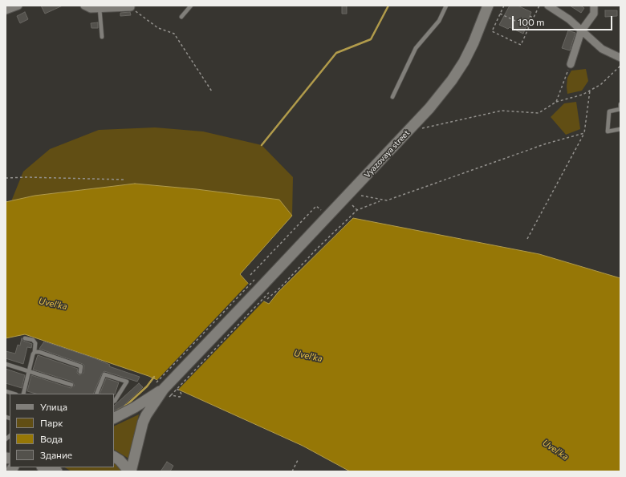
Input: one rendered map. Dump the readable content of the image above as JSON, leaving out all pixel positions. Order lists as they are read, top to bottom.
{
  "streets": {
    "street": ["Vyazovaya street"]
  },
  "water": ["Uvel'ka"],
  "legend": [
    "Улица",
    "Парк",
    "Вода",
    "Здание"
  ],
  "scale_bar": "100 m"
}
